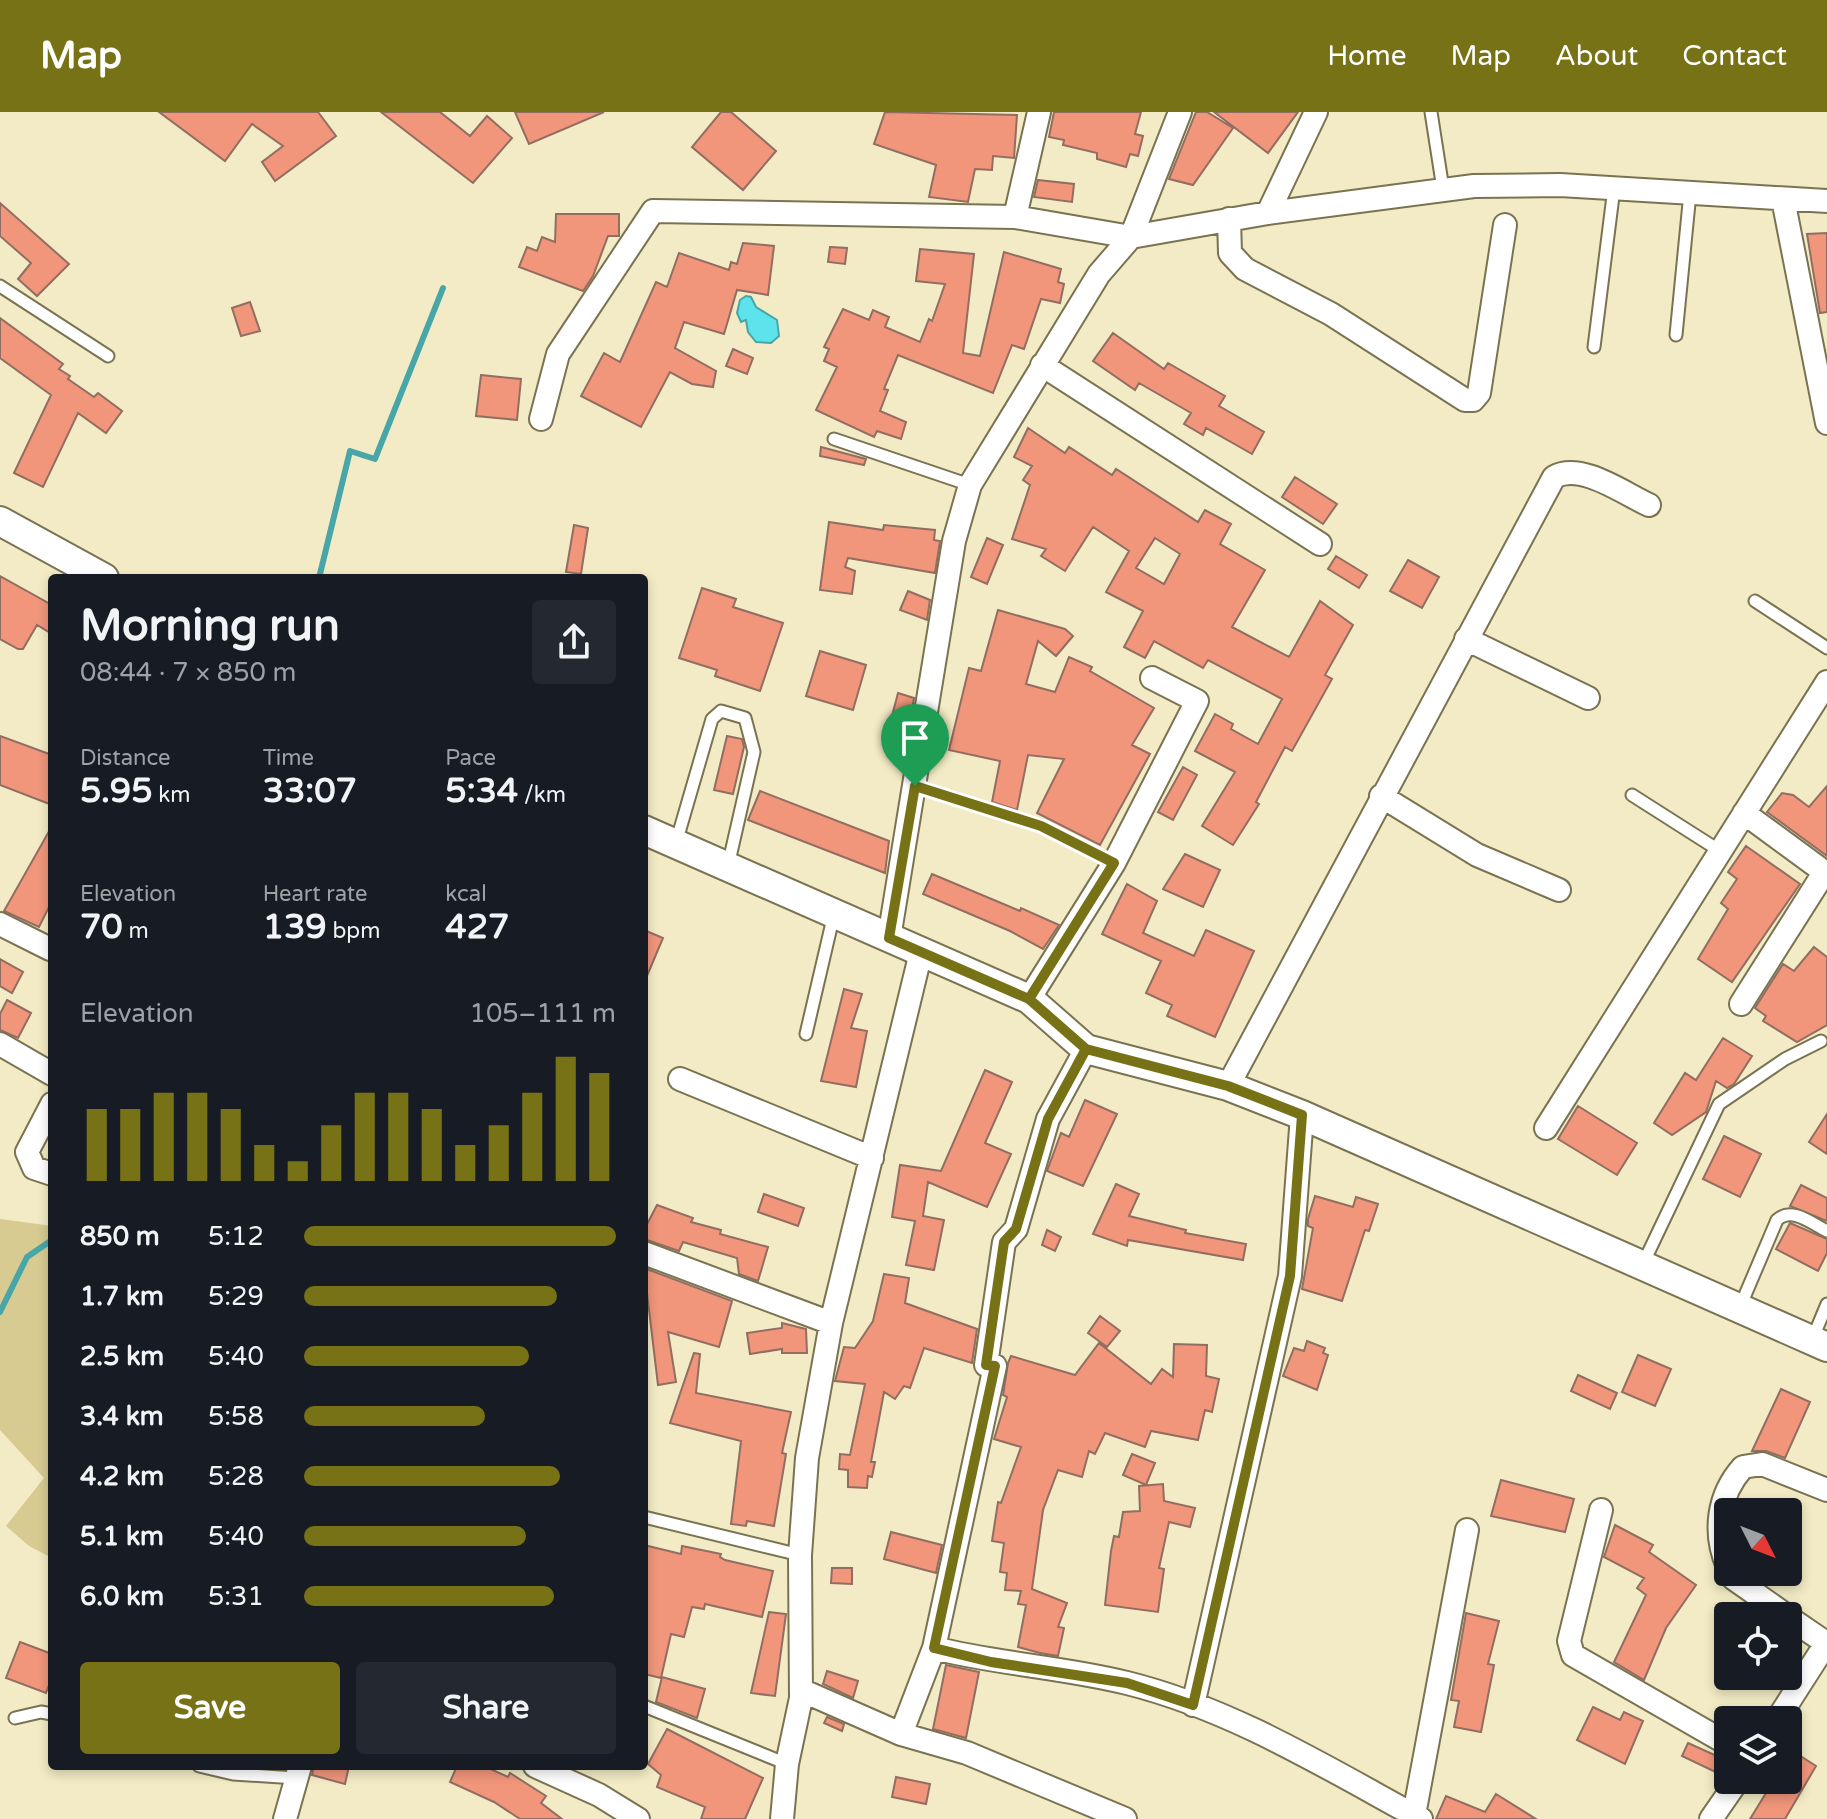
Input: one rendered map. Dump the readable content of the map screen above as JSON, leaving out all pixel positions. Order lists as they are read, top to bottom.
{
  "north": "bottom right",
  "page": {
    "header": "Map",
    "nav": [
      "Home",
      "Map",
      "About",
      "Contact"
    ],
    "heading": ["Morning run", "08:44 · 7 × 850 m"],
    "stats": [
      ["Distance", "5.95 km"],
      ["Time", "33:07"],
      ["Pace", "5:34 /km"],
      ["Elevation", "70 m"],
      ["Heart rate", "139 bpm"],
      ["kcal", "427"]
    ],
    "chart": ["Elevation", "105–111 m"],
    "list": [
      {
        "name": "850 m",
        "note": "5:12"
      },
      {
        "name": "1.7 km",
        "note": "5:29"
      },
      {
        "name": "2.5 km",
        "note": "5:40"
      },
      {
        "name": "3.4 km",
        "note": "5:58"
      },
      {
        "name": "4.2 km",
        "note": "5:28"
      },
      {
        "name": "5.1 km",
        "note": "5:40"
      },
      {
        "name": "6.0 km",
        "note": "5:31"
      }
    ],
    "buttons": ["Save", "Share"]
  }
}
